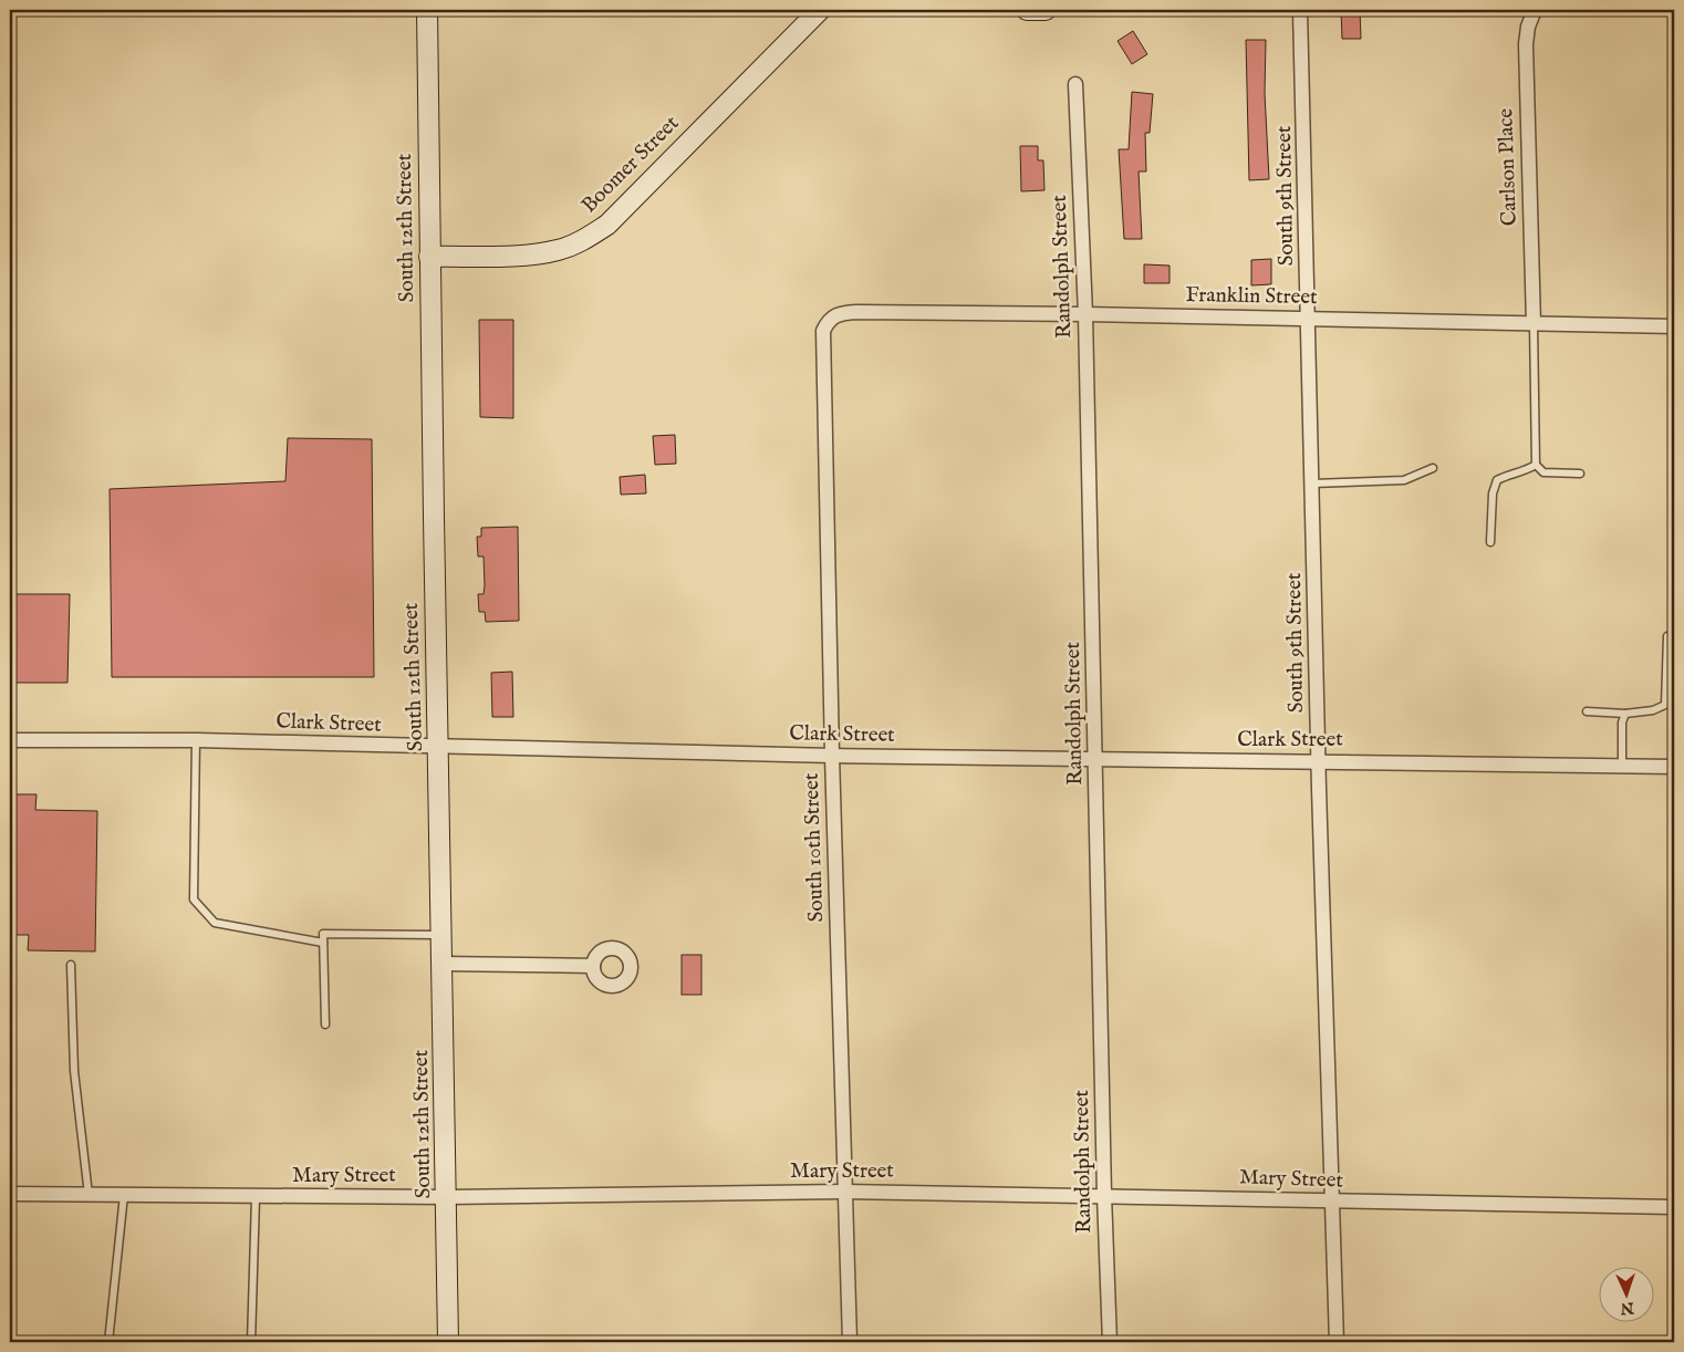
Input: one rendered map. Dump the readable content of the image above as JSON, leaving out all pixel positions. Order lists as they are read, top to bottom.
{
  "streets": {
    "street": [
      "Boomer Street",
      "Carlson Place",
      "South 9th Street",
      "South 12th Street",
      "Randolph Street",
      "Franklin Street",
      "Clark Street",
      "South 10th Street",
      "Mary Street"
    ]
  },
  "crossings": [
    ["Boomer Street", "South 12th Street"],
    ["Carlson Place", "Franklin Street"],
    ["South 9th Street", "Franklin Street"],
    ["South 9th Street", "Clark Street"],
    ["South 9th Street", "Mary Street"],
    ["South 12th Street", "Clark Street"],
    ["South 12th Street", "Mary Street"],
    ["Randolph Street", "Franklin Street"],
    ["Randolph Street", "Clark Street"],
    ["Randolph Street", "Mary Street"],
    ["Franklin Street", "South 10th Street"],
    ["Clark Street", "South 10th Street"],
    ["South 10th Street", "Mary Street"]
  ],
  "north": "bottom"
}
